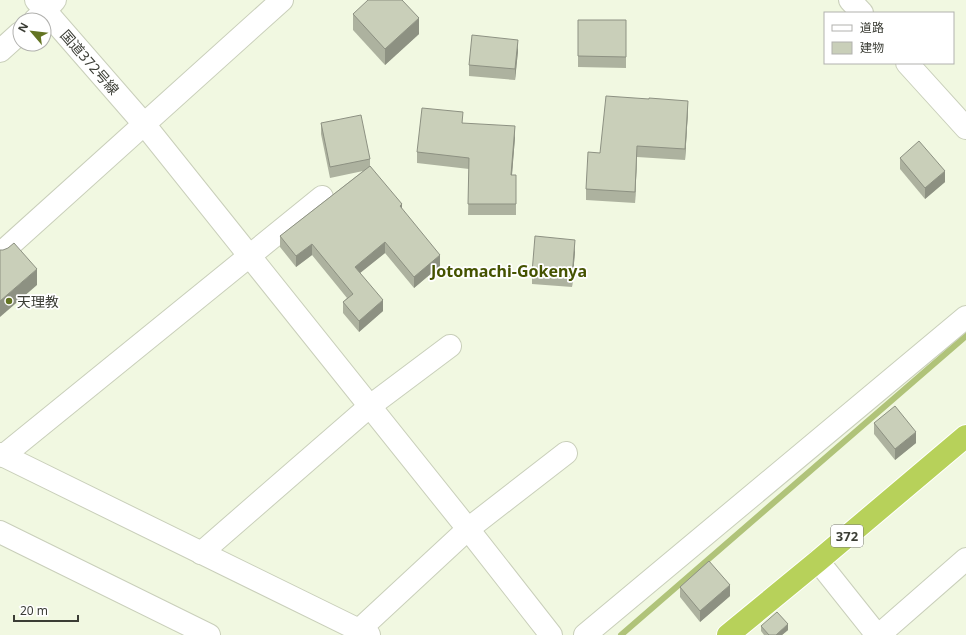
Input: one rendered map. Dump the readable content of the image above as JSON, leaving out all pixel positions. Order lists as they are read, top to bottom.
{
  "streets": {
    "highway": ["372"],
    "street": ["国道372号線"]
  },
  "districts": ["Jotomachi-Gokenya"],
  "places": ["天理教"],
  "legend": ["道路", "建物"],
  "scale_bar": "20 m",
  "north": "top left"
}
